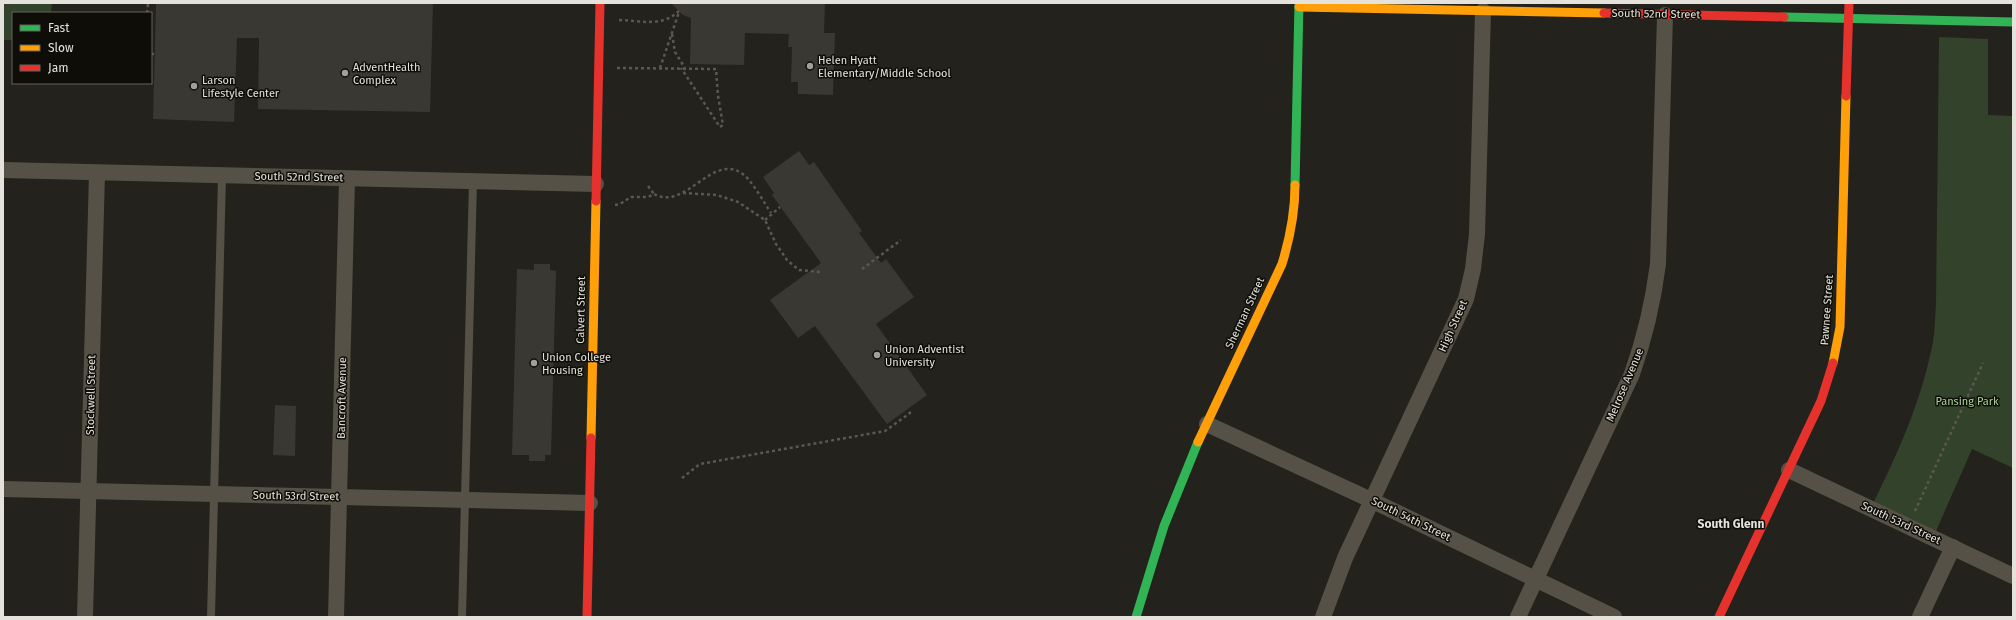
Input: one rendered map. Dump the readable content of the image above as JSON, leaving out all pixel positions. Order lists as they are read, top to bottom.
{
  "streets": {
    "street": [
      "South 52nd Street",
      "Calvert Street",
      "Pawnee Street",
      "Sherman Street",
      "High Street",
      "Melrose Avenue",
      "Stockwell Street",
      "Bancroft Avenue",
      "South 53rd Street",
      "South 54th Street"
    ]
  },
  "crossings": [
    ["South 52nd Street", "Calvert Street"],
    ["South 52nd Street", "Pawnee Street"],
    ["South 52nd Street", "Sherman Street"],
    ["South 52nd Street", "High Street"],
    ["South 52nd Street", "Melrose Avenue"],
    ["South 52nd Street", "Stockwell Street"],
    ["South 52nd Street", "Bancroft Avenue"],
    ["Calvert Street", "South 53rd Street"],
    ["Pawnee Street", "South 53rd Street"],
    ["Sherman Street", "South 54th Street"],
    ["High Street", "South 54th Street"],
    ["Melrose Avenue", "South 54th Street"],
    ["Stockwell Street", "South 53rd Street"],
    ["Bancroft Avenue", "South 53rd Street"]
  ],
  "districts": ["South Glenn"],
  "parks": ["Pansing Park"],
  "places": [
    "Helen Hyatt Elementary/Middle School",
    "AdventHealth Complex",
    "Larson Lifestyle Center",
    "Union Adventist University",
    "Union College Housing"
  ],
  "legend": ["Fast", "Slow", "Jam"]
}
